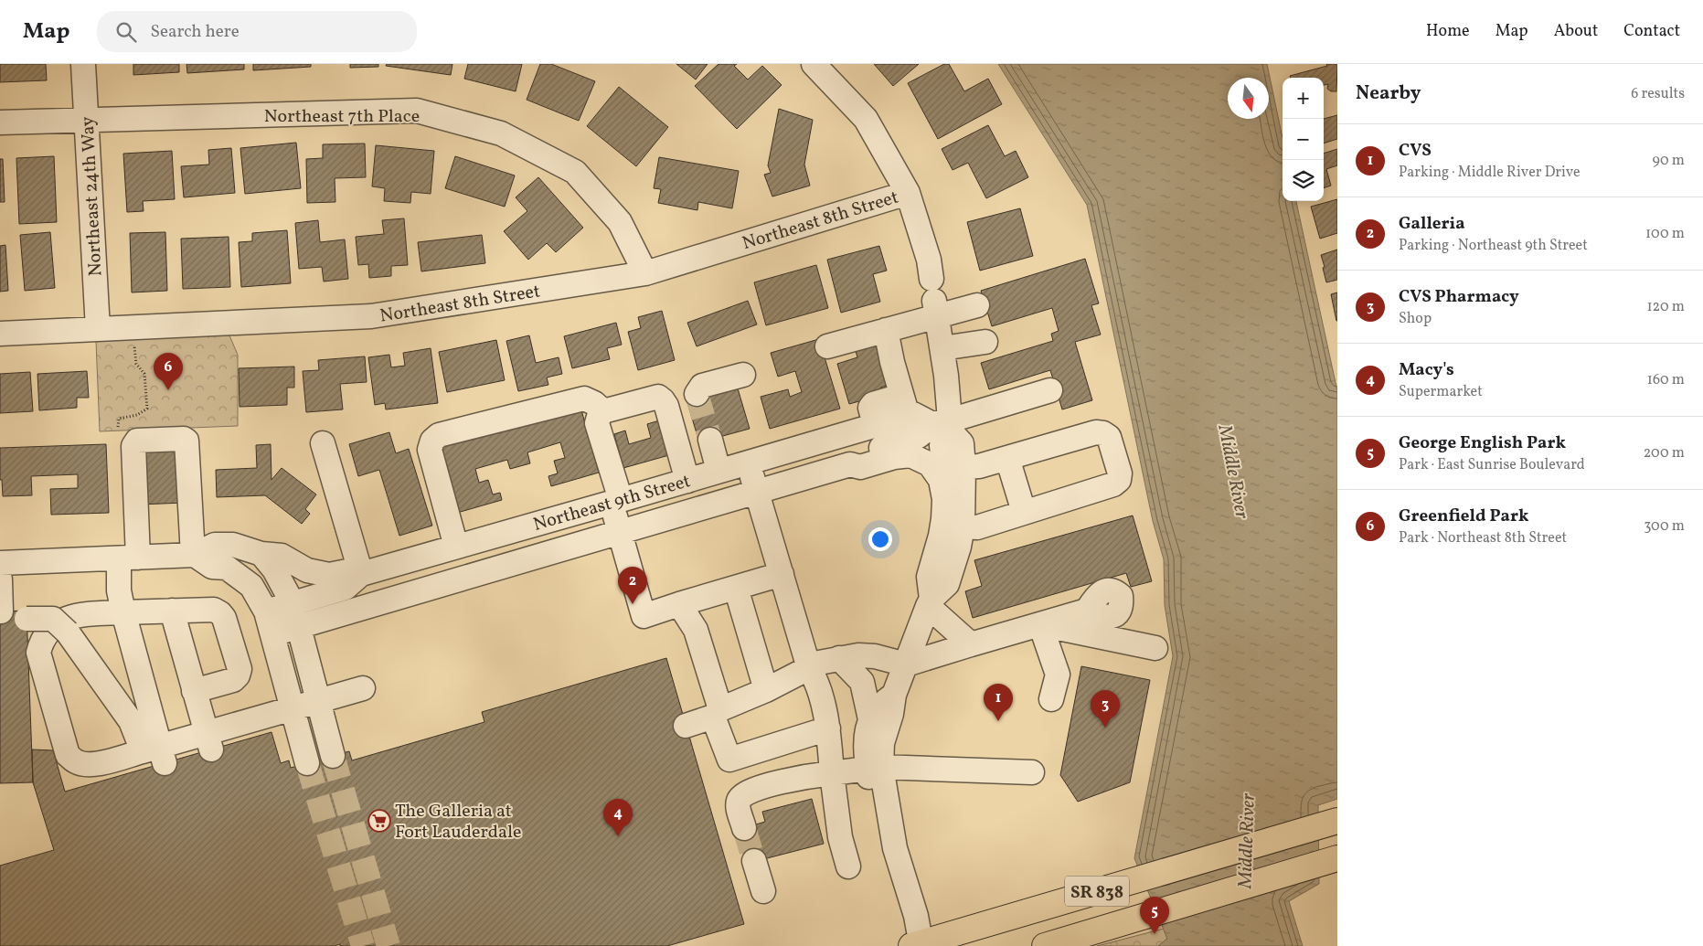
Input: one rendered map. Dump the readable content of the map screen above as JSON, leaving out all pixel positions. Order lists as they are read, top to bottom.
{
  "streets": {
    "main road": ["SR 838"],
    "street": [
      "Northeast 7th Place",
      "Northeast 24th Way",
      "Northeast 8th Street",
      "Northeast 9th Street"
    ]
  },
  "crossings": [
    ["Northeast 7th Place", "Northeast 24th Way"],
    ["Northeast 7th Place", "Northeast 8th Street"],
    ["Northeast 24th Way", "Northeast 8th Street"]
  ],
  "water": ["Middle River"],
  "places": {
    "supermarket": ["The Galleria at Fort Lauderdale"]
  },
  "north": "bottom",
  "page": {
    "header": "Map",
    "search": "Search here",
    "nav": [
      "Home",
      "Map",
      "About",
      "Contact"
    ],
    "heading": ["Nearby", "6 results"],
    "map_buttons": ["+", "−"],
    "list": [
      {
        "mark": "1",
        "name": "CVS",
        "note": "Parking · Middle River Drive",
        "value": "90 m"
      },
      {
        "mark": "2",
        "name": "Galleria",
        "note": "Parking · Northeast 9th Street",
        "value": "100 m"
      },
      {
        "mark": "3",
        "name": "CVS Pharmacy",
        "note": "Shop",
        "value": "120 m"
      },
      {
        "mark": "4",
        "name": "Macy's",
        "note": "Supermarket",
        "value": "160 m"
      },
      {
        "mark": "5",
        "name": "George English Park",
        "note": "Park · East Sunrise Boulevard",
        "value": "200 m"
      },
      {
        "mark": "6",
        "name": "Greenfield Park",
        "note": "Park · Northeast 8th Street",
        "value": "300 m"
      }
    ],
    "pins": [
      "6",
      "2",
      "1",
      "3",
      "4",
      "5"
    ]
  }
}
